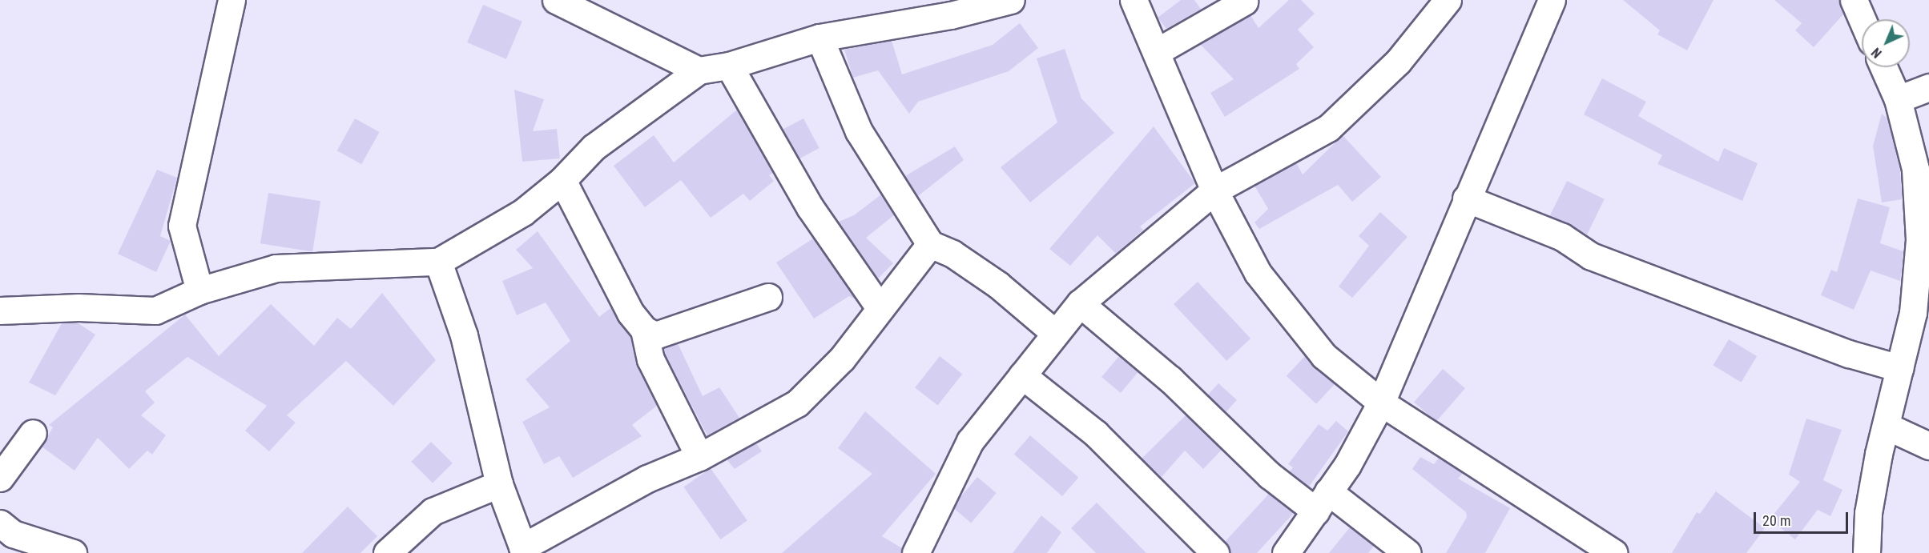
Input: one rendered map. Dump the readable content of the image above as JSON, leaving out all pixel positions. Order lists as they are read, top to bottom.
{
  "scale_bar": "20 m",
  "north": "bottom left"
}
